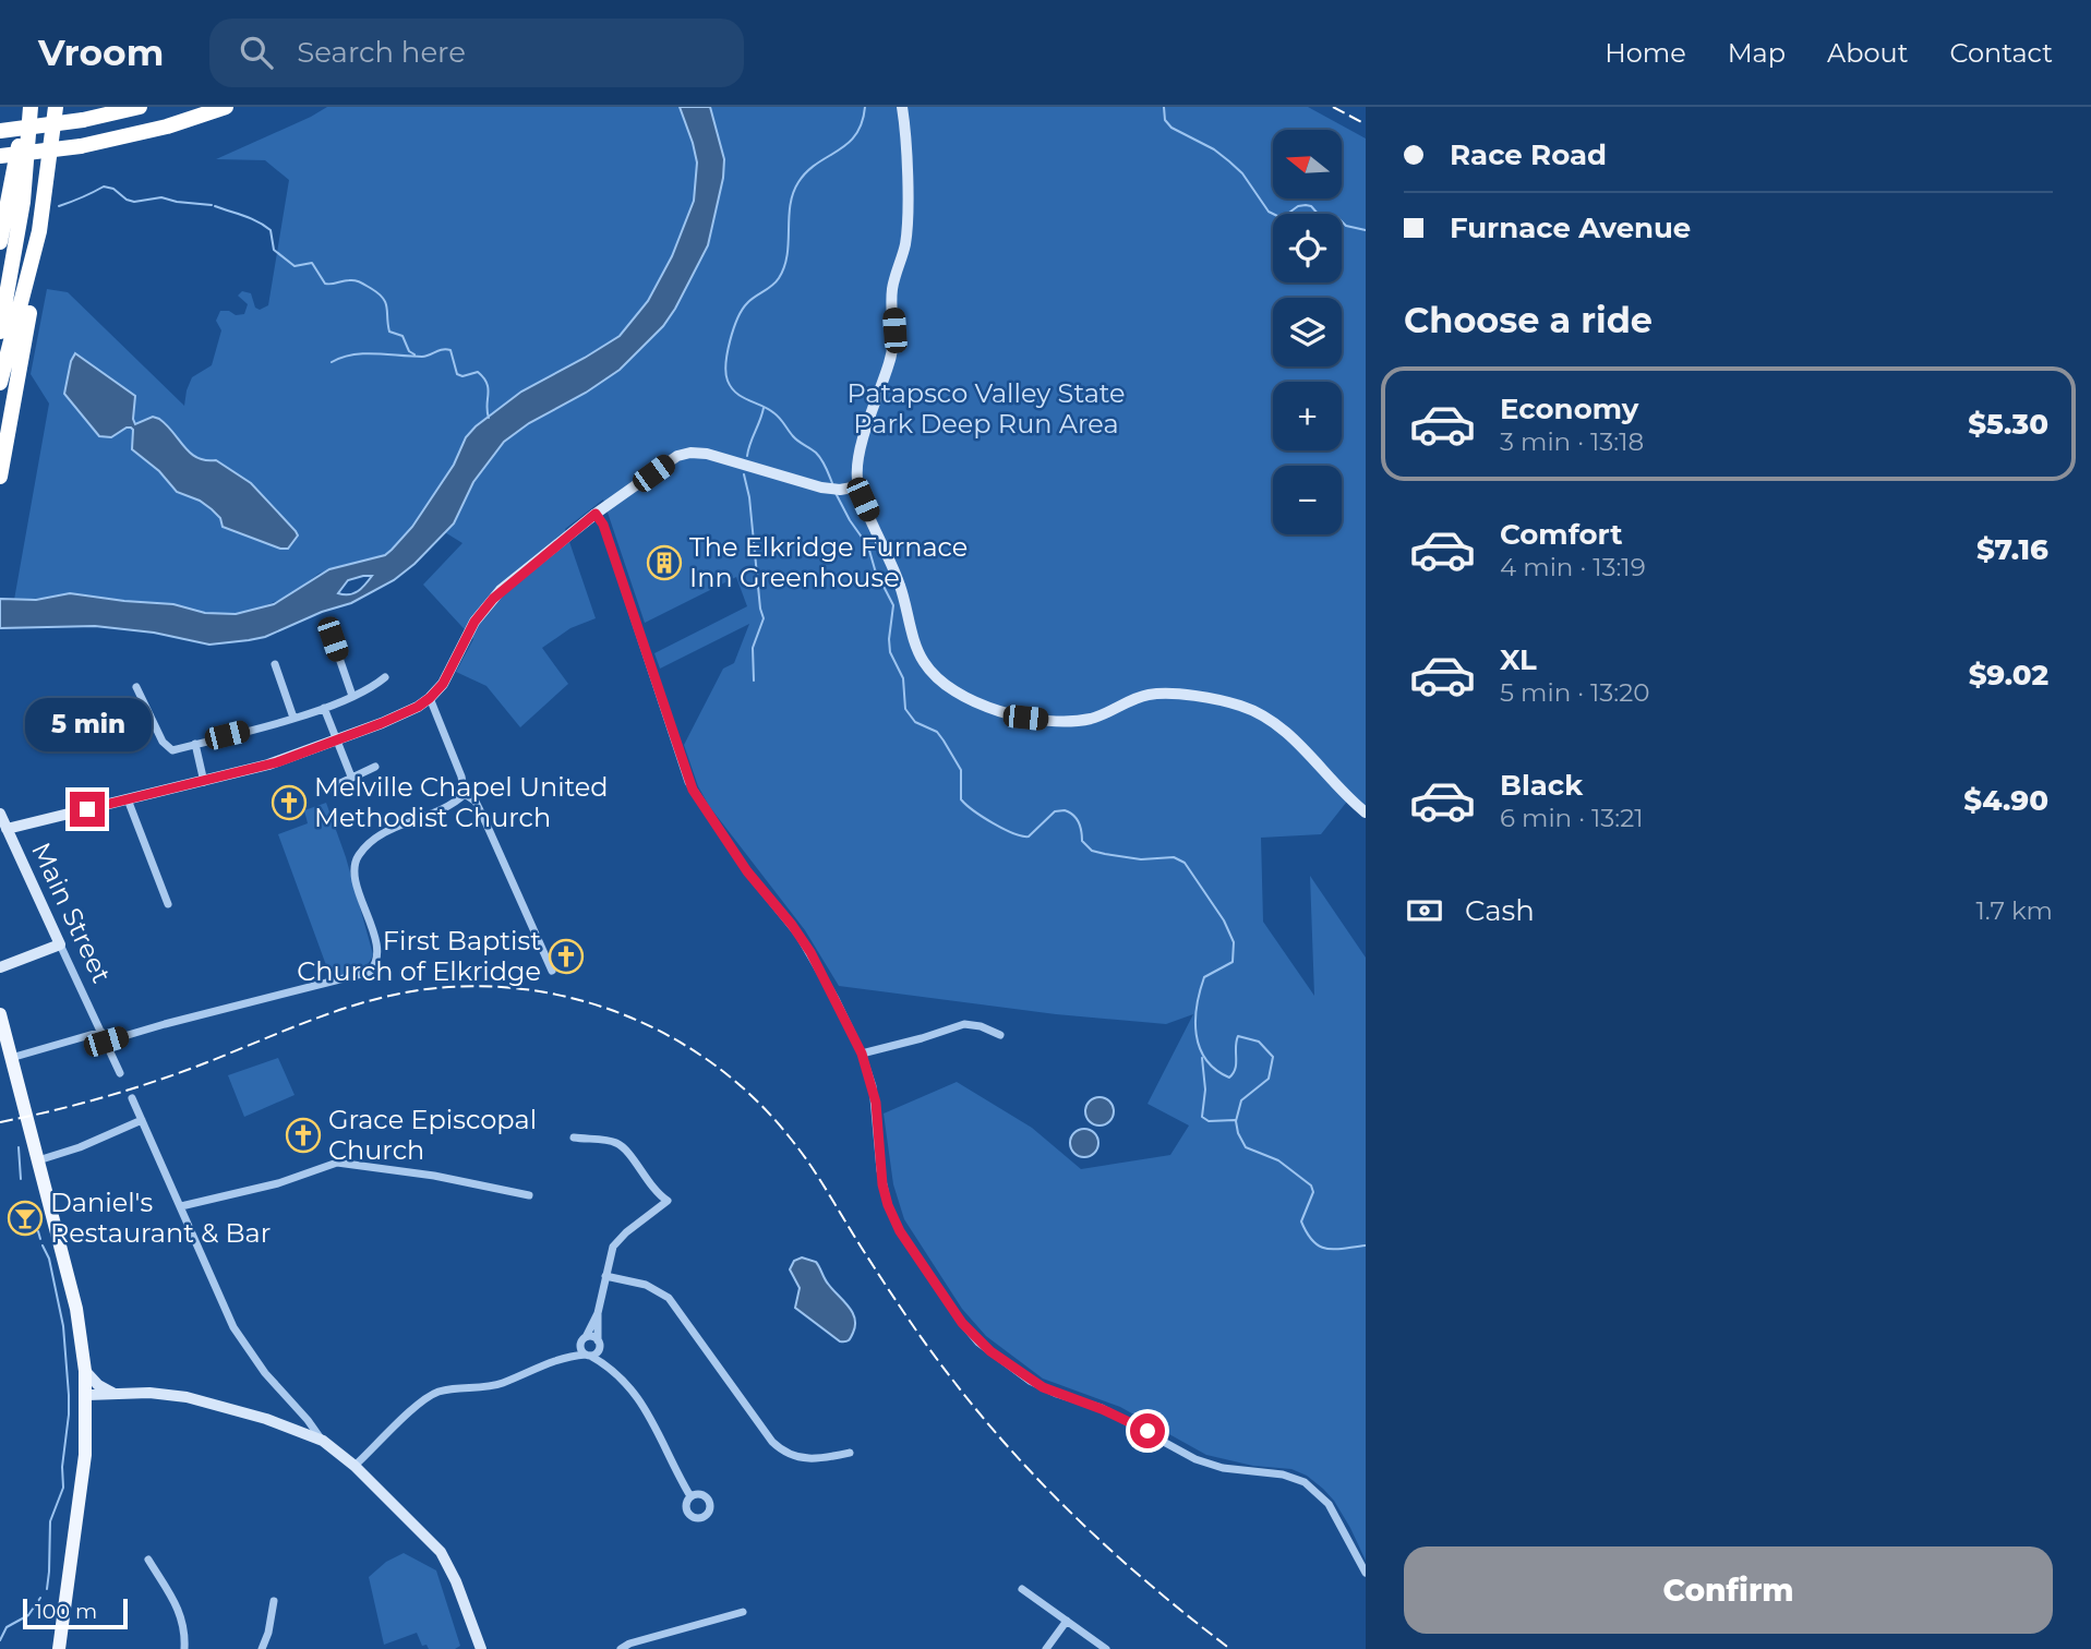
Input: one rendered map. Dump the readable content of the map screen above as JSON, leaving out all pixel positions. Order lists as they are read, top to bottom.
{
  "streets": {
    "street": ["Main Street"]
  },
  "parks": ["Patapsco Valley State Park Deep Run Area"],
  "places": {
    "building": ["The Elkridge Furnace Inn Greenhouse"],
    "church": ["Melville Chapel United Methodist Church", "First Baptist Church of Elkridge", "Grace Episcopal Church"],
    "bar": ["Daniel's Restaurant & Bar"]
  },
  "scale_bar": "100 m",
  "north": "left",
  "page": {
    "header": "Vroom",
    "search": "Search here",
    "nav": [
      "Home",
      "Map",
      "About",
      "Contact"
    ],
    "banner": ["Race Road", "Furnace Avenue"],
    "map_buttons": ["+", "−"],
    "heading": "Choose a ride",
    "list": [
      {
        "name": "Economy",
        "note": "3 min · 13:18",
        "value": "$5.30"
      },
      {
        "name": "Comfort",
        "note": "4 min · 13:19",
        "value": "$7.16"
      },
      {
        "name": "XL",
        "note": "5 min · 13:20",
        "value": "$9.02"
      },
      {
        "name": "Black",
        "note": "6 min · 13:21",
        "value": "$4.90"
      }
    ],
    "bubble": "5 min",
    "pay": ["Cash", "1.7 km"],
    "buttons": "Confirm",
    "scale": "100 m"
  }
}
